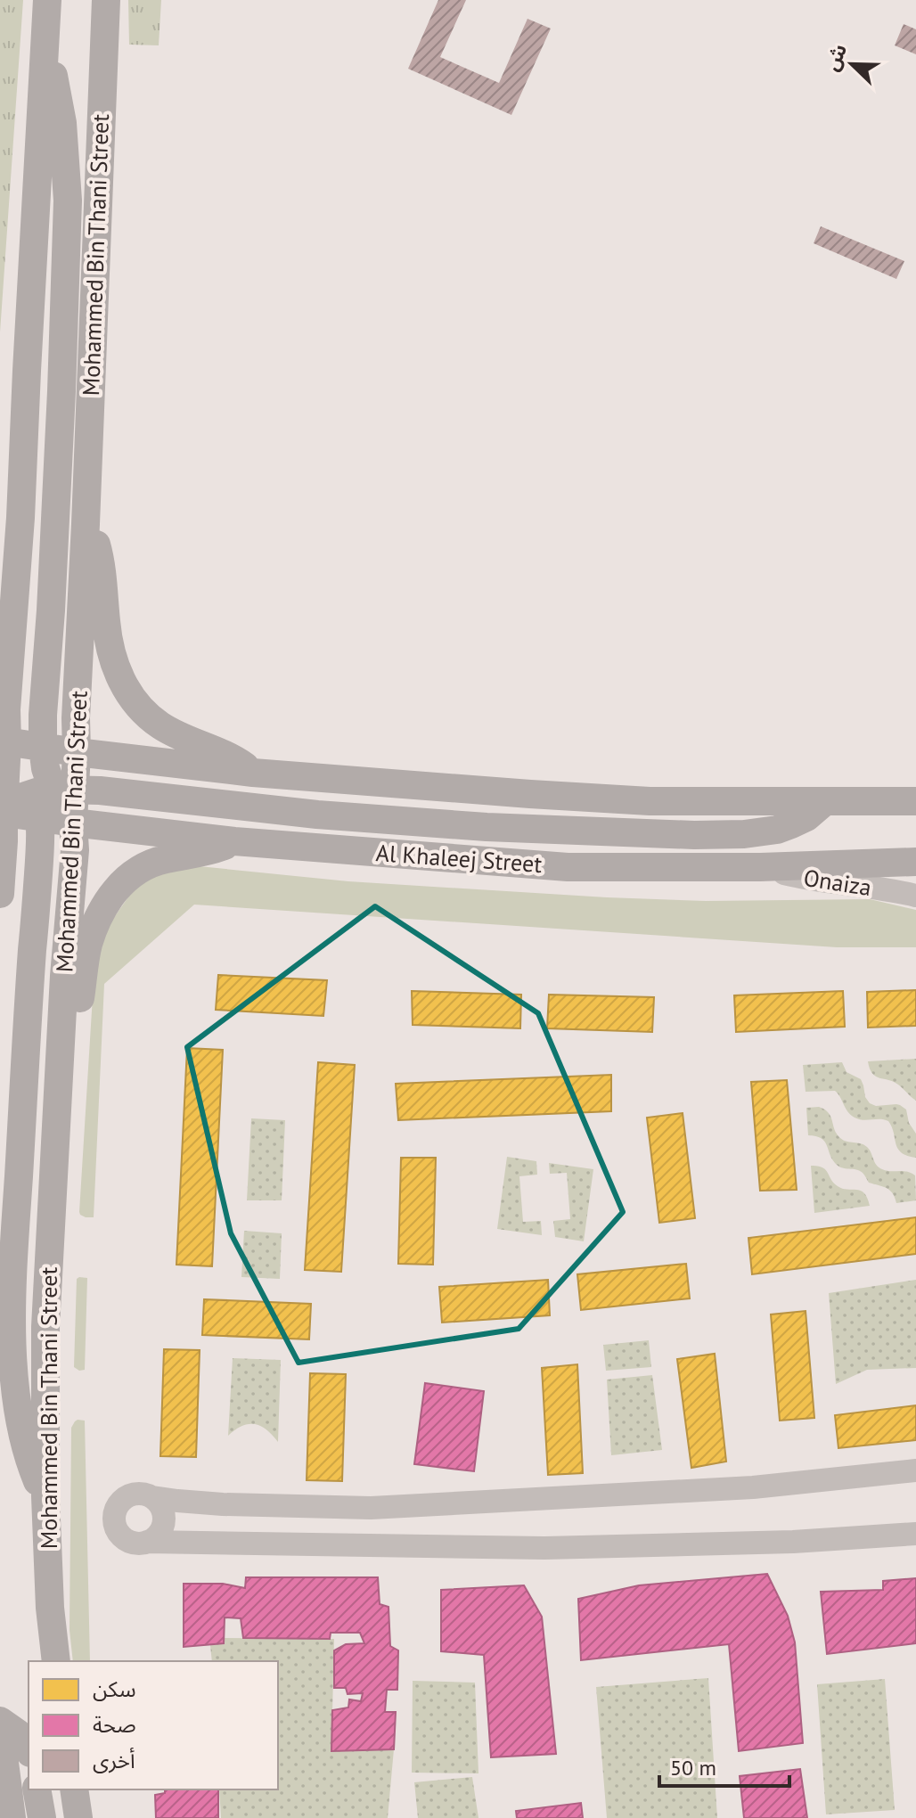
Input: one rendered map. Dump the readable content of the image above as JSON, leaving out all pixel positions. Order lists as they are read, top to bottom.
{
  "streets": {
    "main road": ["Mohammed Bin Thani Street", "Al Khaleej Street"],
    "street": ["Onaiza"]
  },
  "crossings": [
    ["Mohammed Bin Thani Street", "Al Khaleej Street"],
    ["Al Khaleej Street", "Onaiza"]
  ],
  "legend": ["سكن", "صحة", "أخرى"],
  "scale_bar": "50 m",
  "north": "top left"
}
